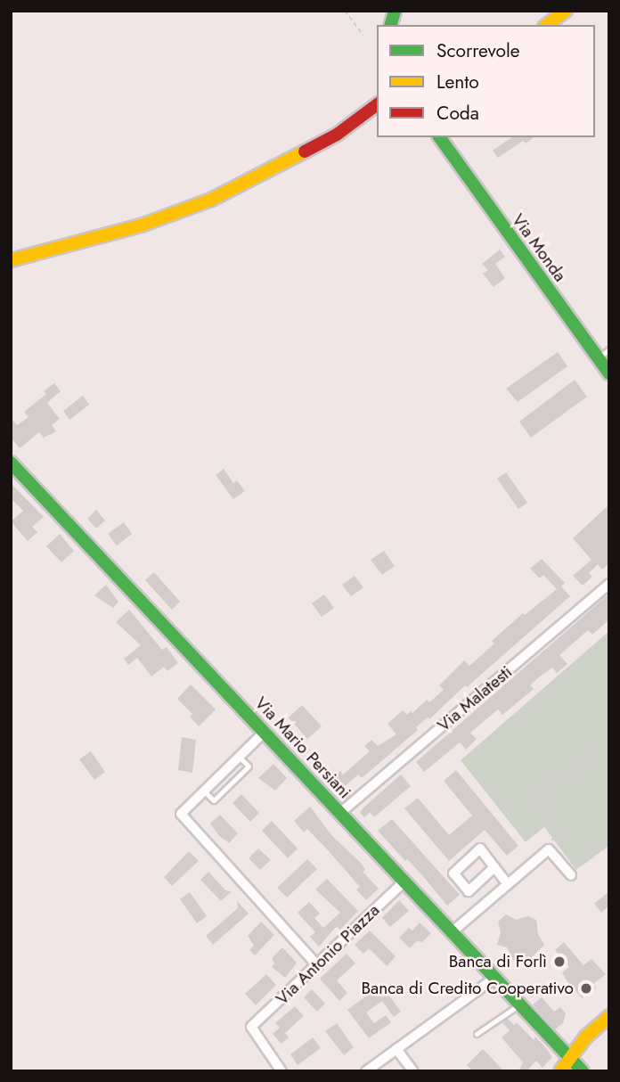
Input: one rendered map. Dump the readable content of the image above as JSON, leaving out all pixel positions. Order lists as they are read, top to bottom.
{
  "streets": {
    "main road": ["Via Monda", "Via Mario Persiani"],
    "street": ["Via Malatesti", "Via Antonio Piazza"]
  },
  "crossings": [
    ["Via Malatesti", "Via Mario Persiani"],
    ["Via Mario Persiani", "Via Antonio Piazza"]
  ],
  "places": ["Banca di Forlì", "Banca di Credito Cooperativo"],
  "legend": ["Scorrevole", "Lento", "Coda"]
}
